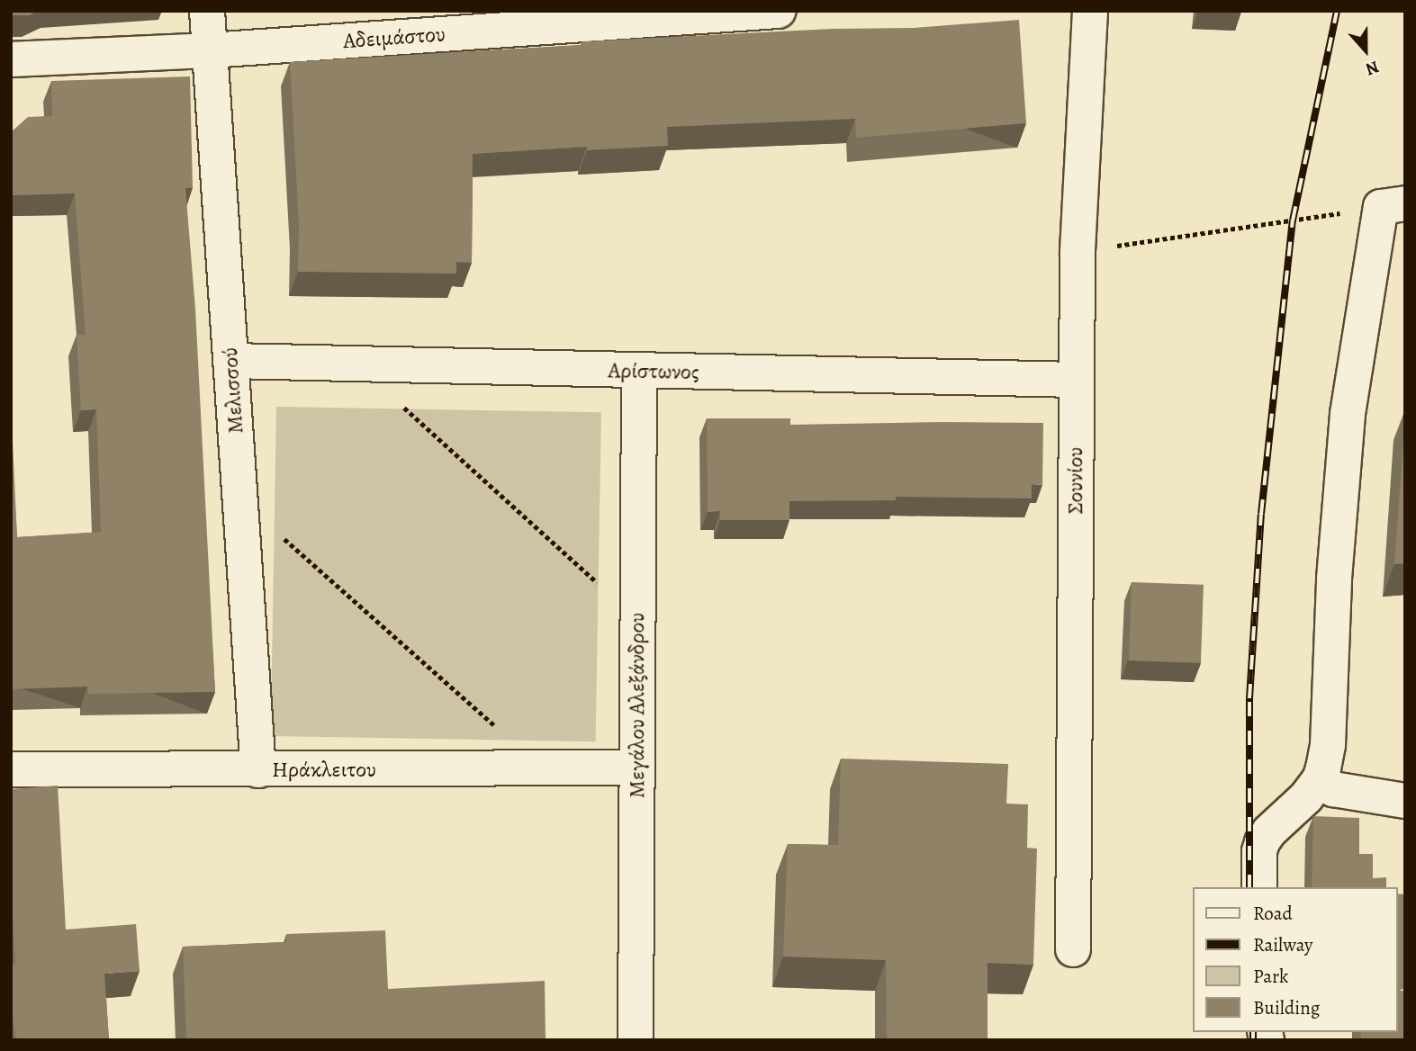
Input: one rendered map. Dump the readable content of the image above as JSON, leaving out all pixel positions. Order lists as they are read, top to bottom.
{
  "streets": {
    "street": [
      "Αδειμάστου",
      "Αρίστωνος",
      "Μελισσού",
      "Σουνίου",
      "Μεγάλου Αλεξάνδρου",
      "Ηράκλειτου"
    ]
  },
  "crossings": [
    ["Αδειμάστου", "Μελισσού"],
    ["Αρίστωνος", "Μελισσού"],
    ["Αρίστωνος", "Σουνίου"],
    ["Αρίστωνος", "Μεγάλου Αλεξάνδρου"],
    ["Μελισσού", "Ηράκλειτου"],
    ["Μεγάλου Αλεξάνδρου", "Ηράκλειτου"]
  ],
  "legend": [
    "Road",
    "Railway",
    "Park",
    "Building"
  ],
  "north": "bottom"
}
